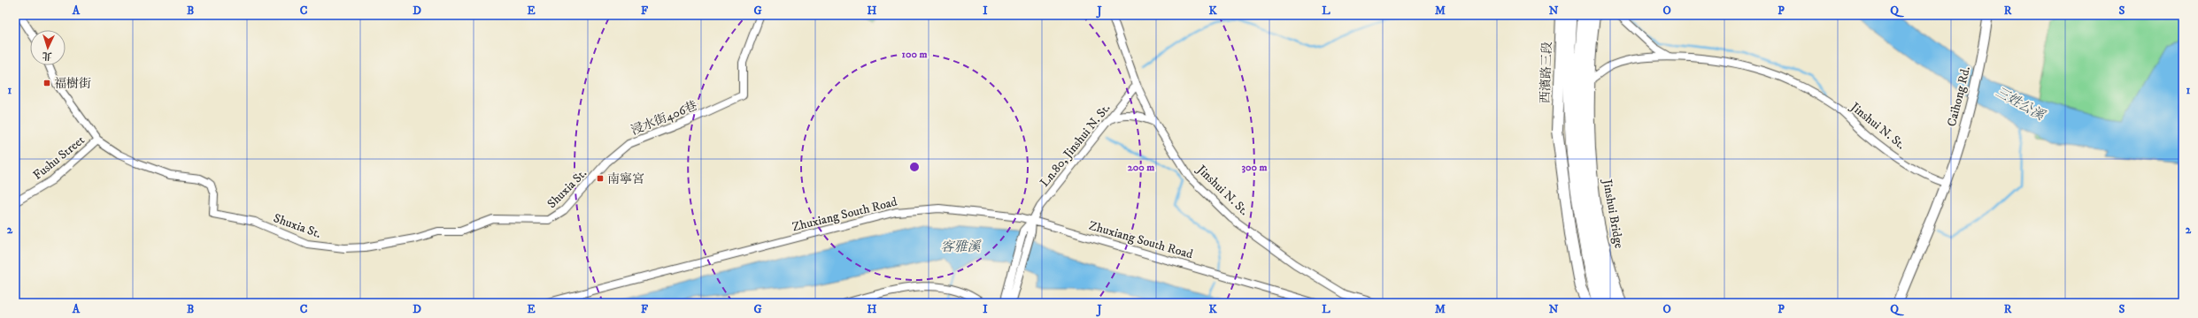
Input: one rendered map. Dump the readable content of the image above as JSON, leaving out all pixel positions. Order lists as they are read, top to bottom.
{
  "streets": {
    "highway": ["Jinshui Bridge"],
    "main road": ["西濱路三段"],
    "street": [
      "Caihong Rd.",
      "浸水街406巷",
      "Jinshui N. St.",
      "Ln.80, Jinshui N. St.",
      "Fushu Street",
      "Shuxia St.",
      "Zhuxiang South Road"
    ]
  },
  "crossings": [
    ["Caihong Rd.", "Jinshui N. St."],
    ["浸水街406巷", "Shuxia St."],
    ["Jinshui N. St.", "Ln.80, Jinshui N. St."],
    ["Ln.80, Jinshui N. St.", "Zhuxiang South Road"],
    ["Fushu Street", "Shuxia St."]
  ],
  "water": ["三姓公溪", "客雅溪"],
  "places": {
    "transit": ["福樹街", "南寧宮"]
  },
  "north": "bottom",
  "grid": {
    "columns": [
      "A",
      "B",
      "C",
      "D",
      "E",
      "F",
      "G",
      "H",
      "I",
      "J",
      "K",
      "L",
      "M",
      "N",
      "O",
      "P",
      "Q",
      "R",
      "S"
    ],
    "rows": ["1", "2"]
  },
  "rings": ["100 m", "200 m", "300 m"]
}
